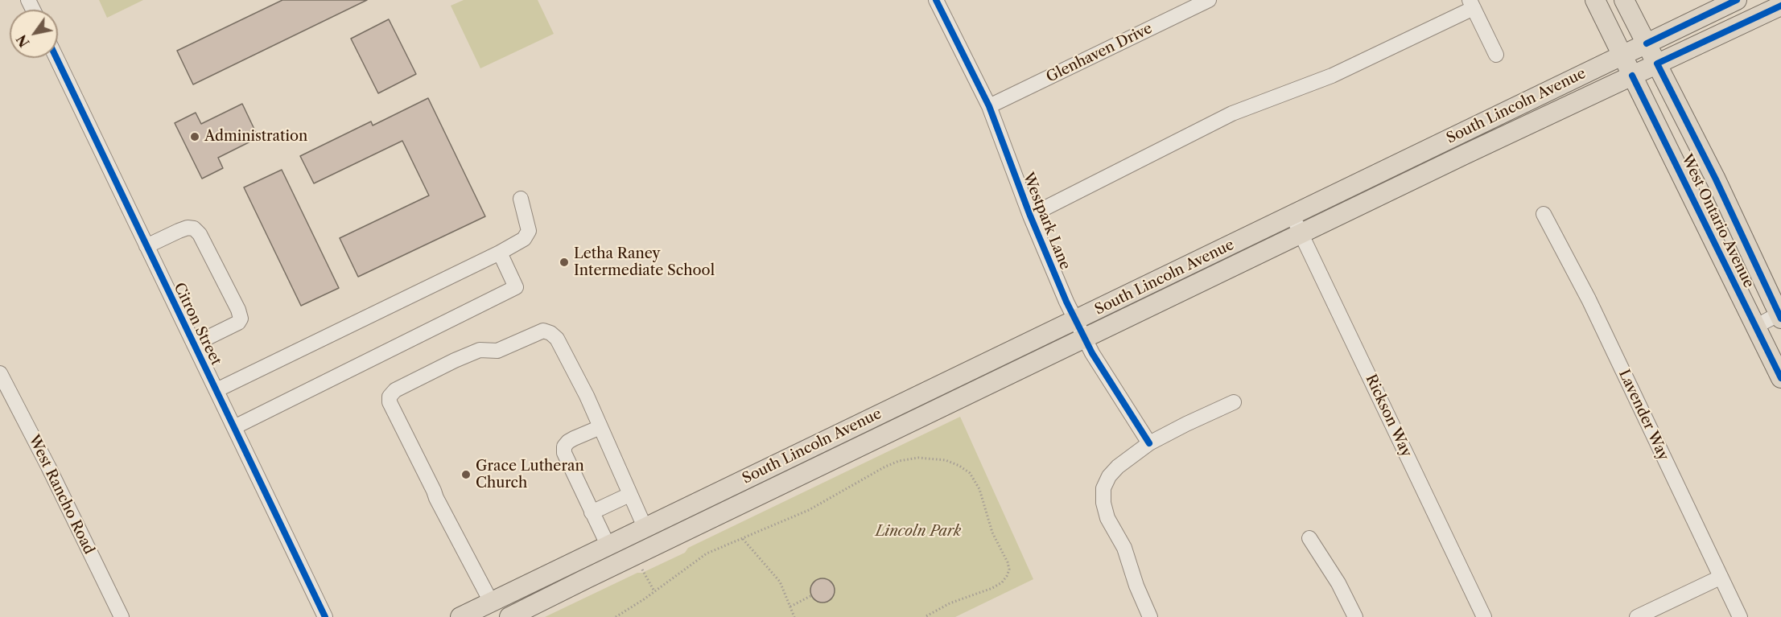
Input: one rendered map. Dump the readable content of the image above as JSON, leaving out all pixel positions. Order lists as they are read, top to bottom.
{
  "streets": {
    "main road": ["South Lincoln Avenue", "West Ontario Avenue"],
    "street": [
      "Glenhaven Drive",
      "Westpark Lane",
      "Citron Street",
      "Lavender Way",
      "Rickson Way",
      "West Rancho Road"
    ]
  },
  "crossings": [
    ["Glenhaven Drive", "Westpark Lane"],
    ["South Lincoln Avenue", "Westpark Lane"],
    ["South Lincoln Avenue", "West Ontario Avenue"],
    ["South Lincoln Avenue", "Rickson Way"]
  ],
  "parks": ["Lincoln Park"],
  "places": ["Administration", "Letha Raney Intermediate School", "Grace Lutheran Church"],
  "north": "bottom left"
}
